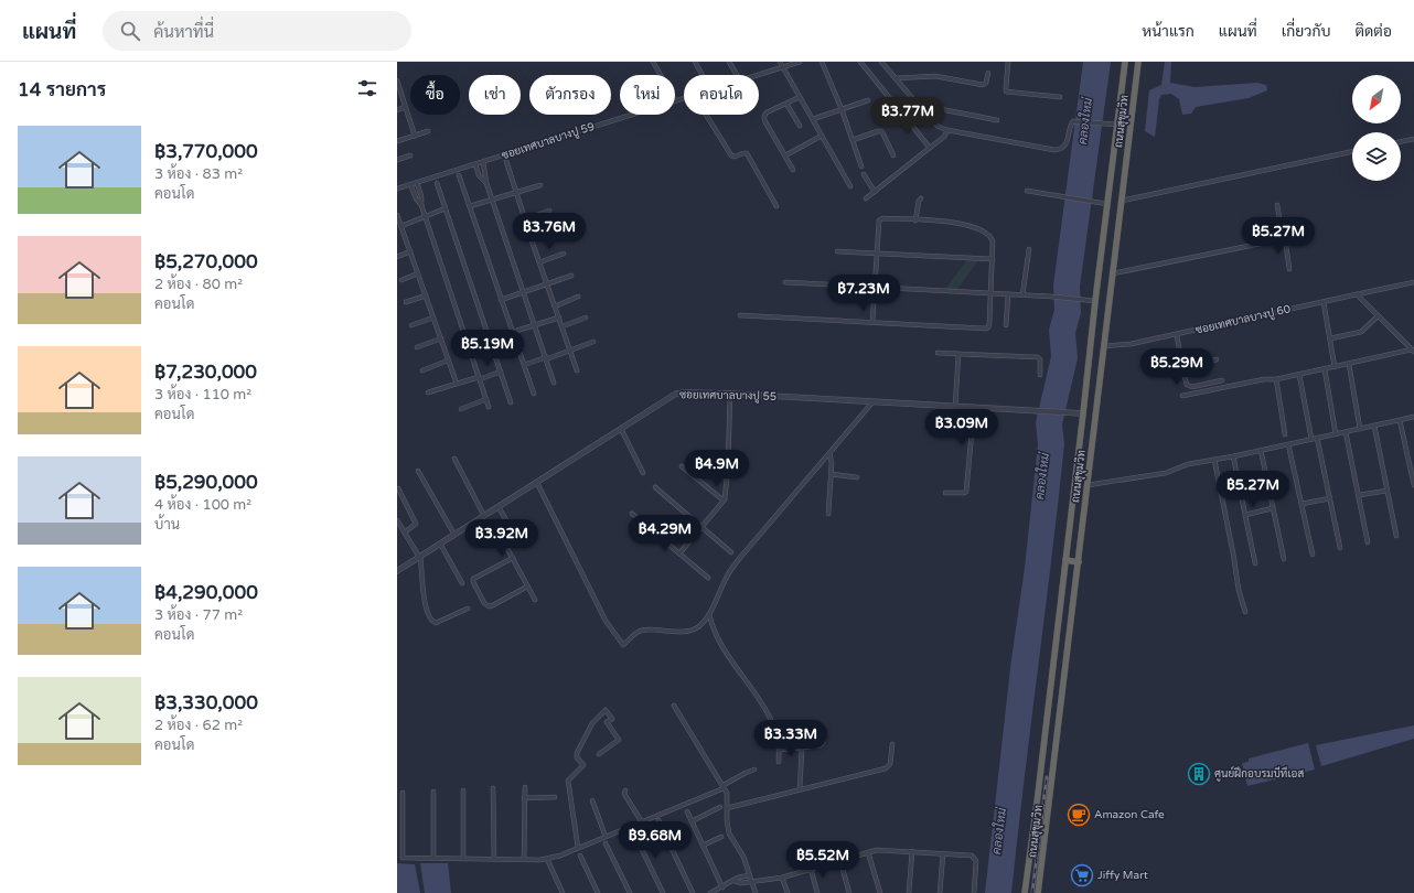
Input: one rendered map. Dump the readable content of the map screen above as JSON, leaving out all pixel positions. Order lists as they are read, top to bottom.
{
  "streets": {
    "highway": ["ถนนสุขุมวิท"],
    "street": ["ซอยเทศบาลบางปู 59", "ซอยเทศบาลบางปู 60", "ซอยเทศบาลบางปู 55"]
  },
  "crossings": [
    ["ถนนสุขุมวิท", "ซอยเทศบาลบางปู 60"],
    ["ถนนสุขุมวิท", "ซอยเทศบาลบางปู 55"]
  ],
  "water": ["คลองใหม่"],
  "places": {
    "building": ["ศูนย์ฝึกอบรมบีทีเอส"],
    "cafe": ["Amazon Cafe"],
    "supermarket": ["Jiffy Mart"]
  },
  "north": "bottom left",
  "page": {
    "header": "แผนที่",
    "search": "ค้นหาที่นี่",
    "nav": [
      "หน้าแรก",
      "แผนที่",
      "เกี่ยวกับ",
      "ติดต่อ"
    ],
    "heading": "14 รายการ",
    "chip": [
      "ซื้อ",
      "เช่า",
      "ตัวกรอง",
      "ใหม่",
      "คอนโด"
    ],
    "price": [
      "฿3.77M",
      "฿3.76M",
      "฿5.27M",
      "฿7.23M",
      "฿5.19M",
      "฿5.29M",
      "฿3.09M",
      "฿4.9M",
      "฿5.27M",
      "฿4.29M",
      "฿3.92M",
      "฿3.33M",
      "฿9.68M",
      "฿5.52M"
    ],
    "list": [
      {
        "name": "฿3,770,000",
        "note": "3 ห้อง · 83 m² · คอนโด"
      },
      {
        "name": "฿5,270,000",
        "note": "2 ห้อง · 80 m² · คอนโด"
      },
      {
        "name": "฿7,230,000",
        "note": "3 ห้อง · 110 m² · คอนโด"
      },
      {
        "name": "฿5,290,000",
        "note": "4 ห้อง · 100 m² · บ้าน"
      },
      {
        "name": "฿4,290,000",
        "note": "3 ห้อง · 77 m² · คอนโด"
      },
      {
        "name": "฿3,330,000",
        "note": "2 ห้อง · 62 m² · คอนโด"
      }
    ]
  }
}
